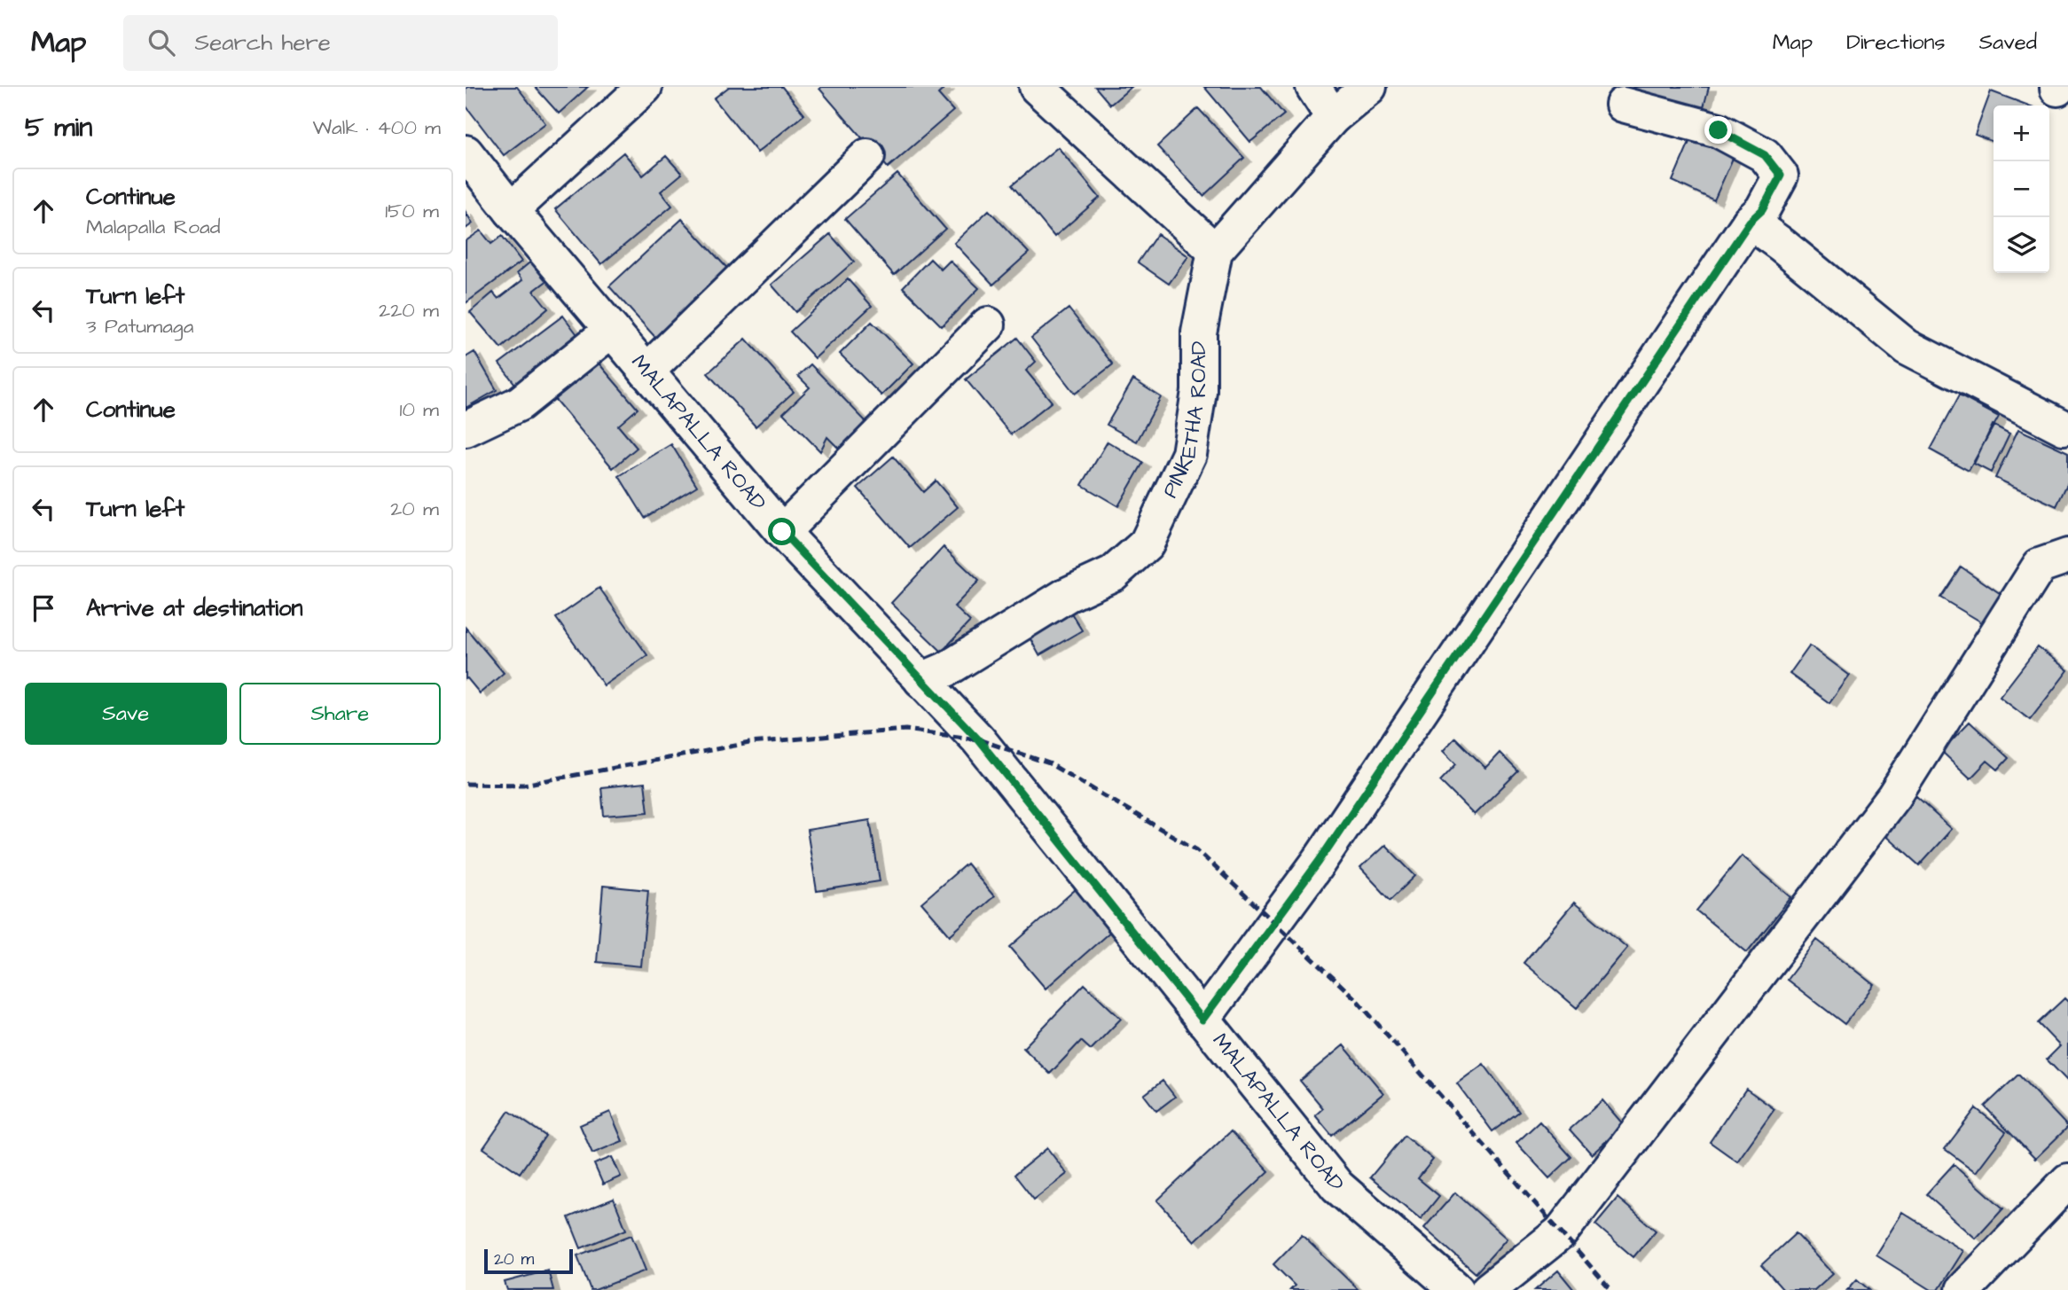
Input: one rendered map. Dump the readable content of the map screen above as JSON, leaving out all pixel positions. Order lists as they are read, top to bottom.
{
  "streets": {
    "street": ["PINKETHA ROAD", "MALAPALLA ROAD"]
  },
  "crossings": [
    ["PINKETHA ROAD", "MALAPALLA ROAD"]
  ],
  "scale_bar": "20 m",
  "page": {
    "header": "Map",
    "search": "Search here",
    "nav": ["Map", "Directions", "Saved"],
    "heading": ["5 min", "Walk · 400 m"],
    "map_buttons": ["+", "−"],
    "list": [
      ["Continue", "Malapalla Road", "150 m"],
      ["Turn left", "3 Patumaga", "220 m"],
      ["Continue", "10 m"],
      ["Turn left", "20 m"],
      "Arrive at destination"
    ],
    "buttons": ["Save", "Share"],
    "scale": "20 m"
  }
}
